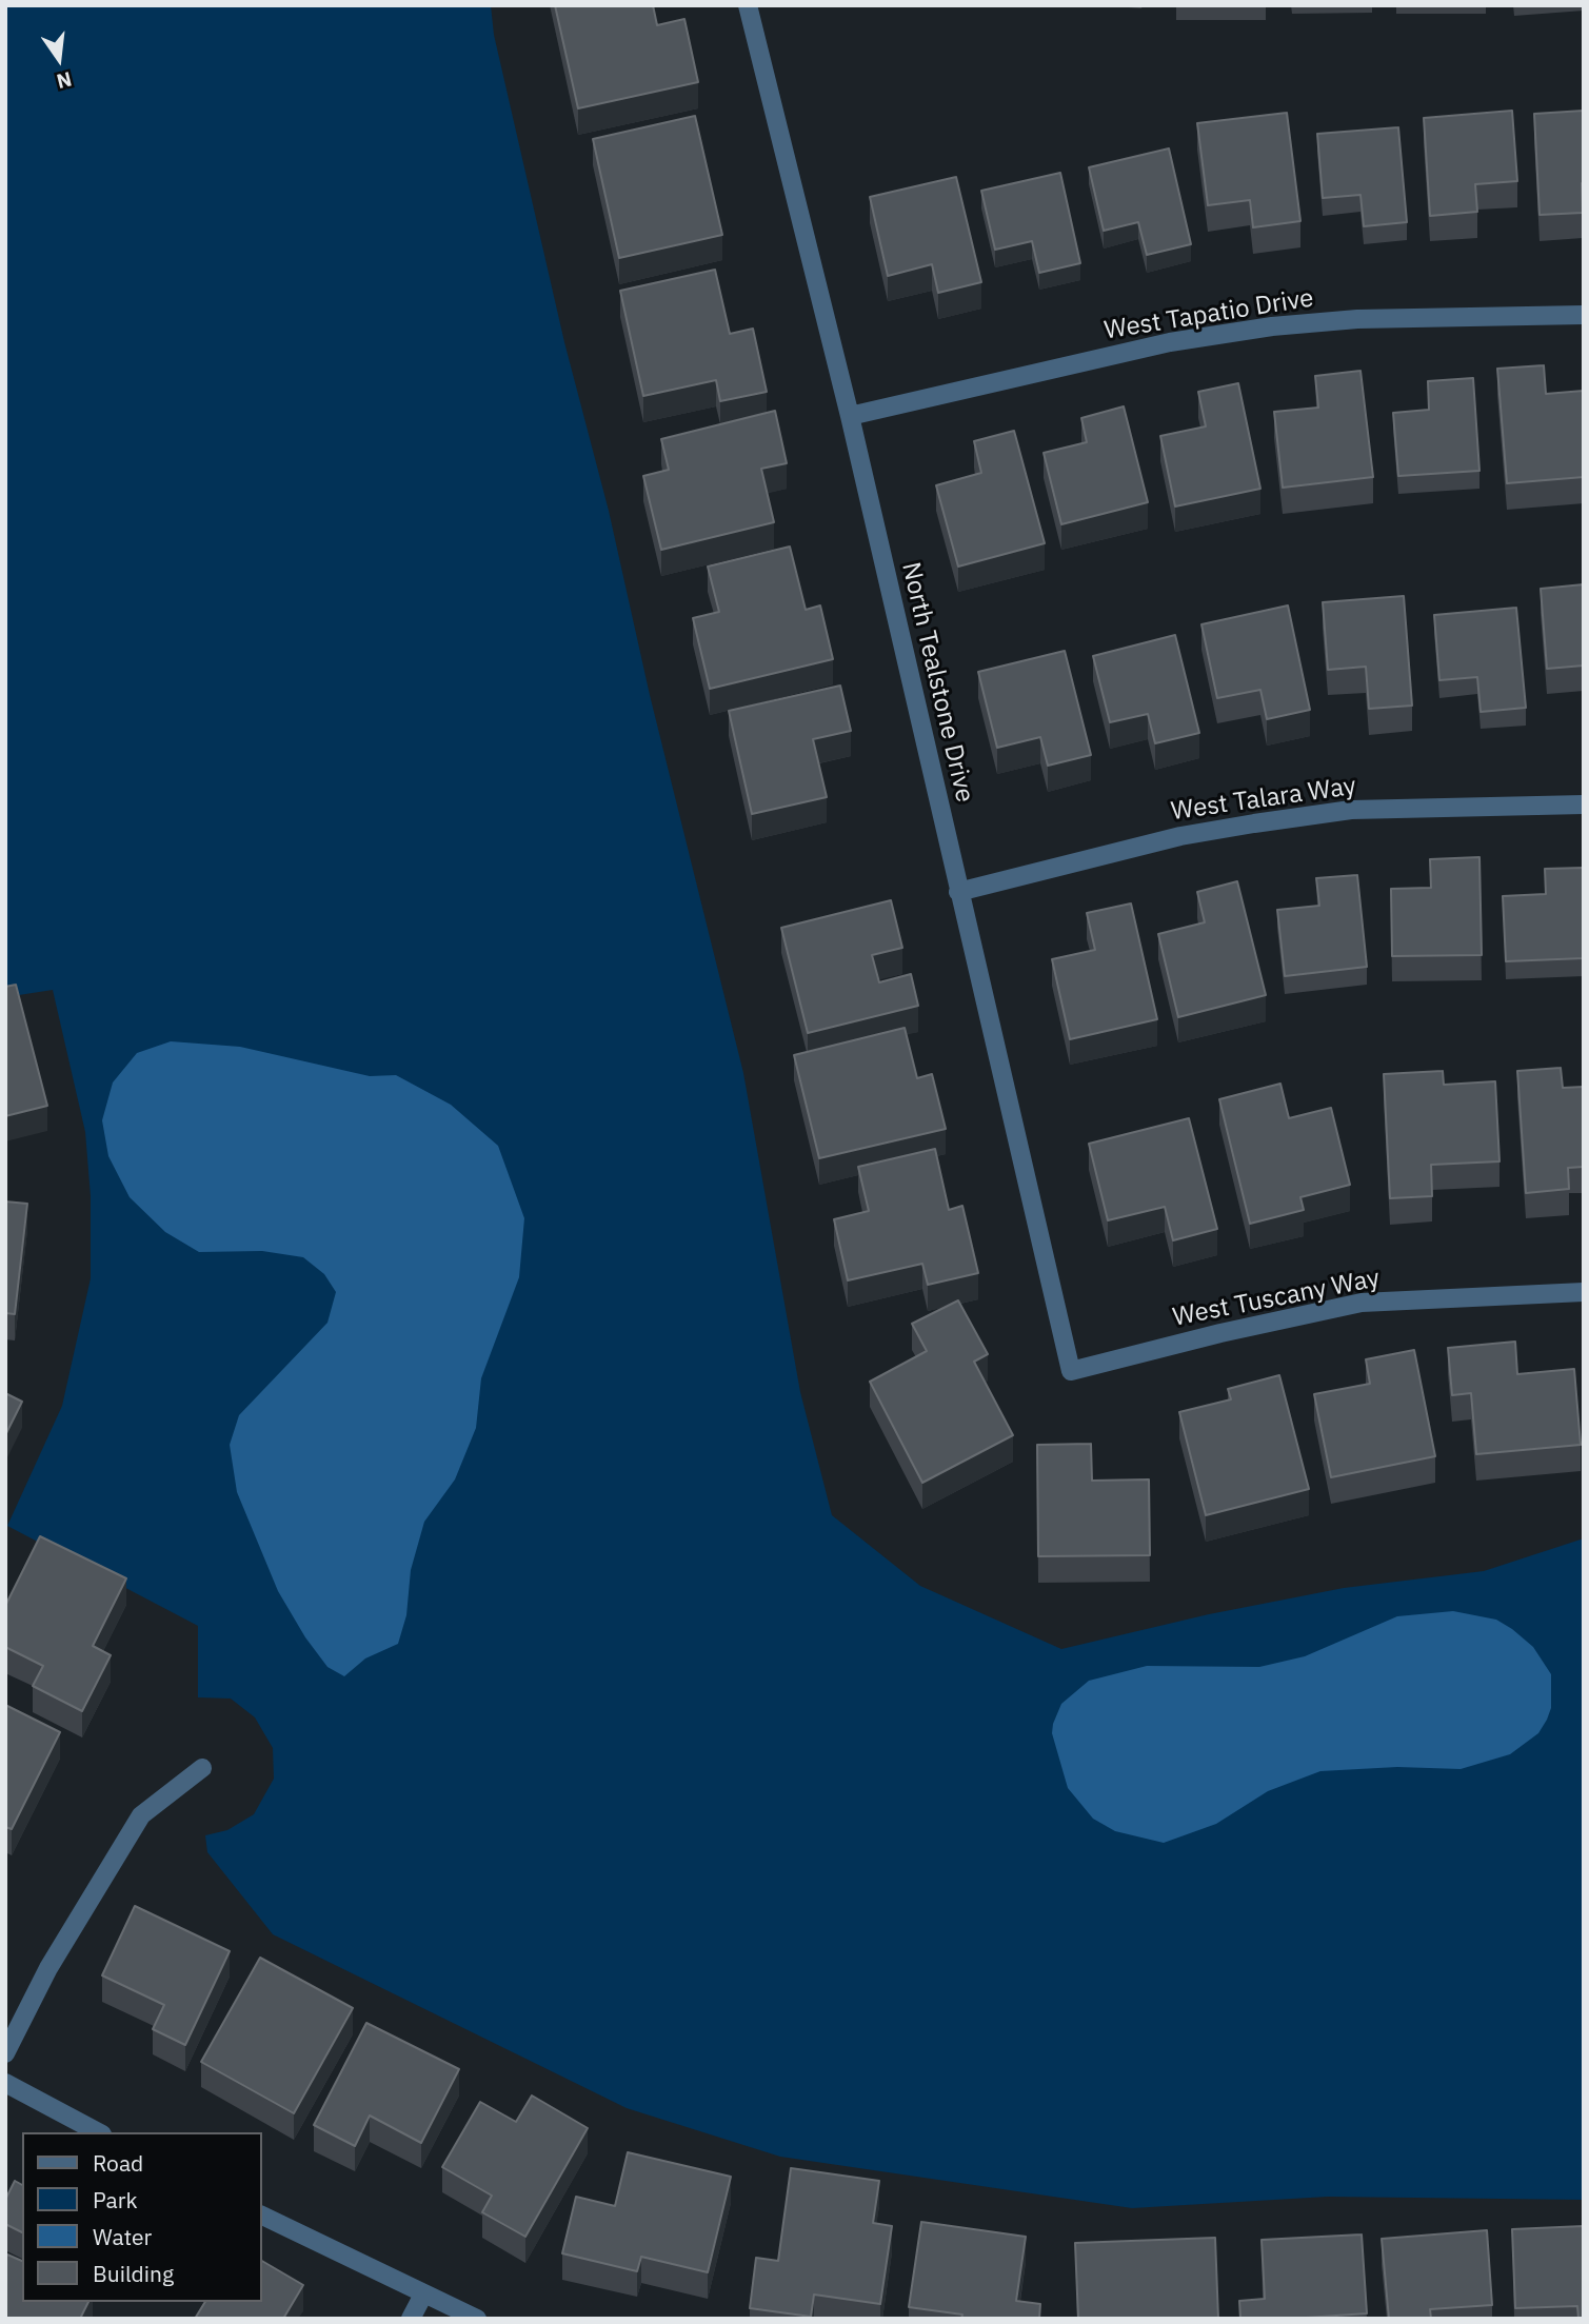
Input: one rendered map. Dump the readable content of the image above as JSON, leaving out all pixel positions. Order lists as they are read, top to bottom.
{
  "streets": {
    "street": [
      "West Tapatio Drive",
      "North Tealstone Drive",
      "West Talara Way",
      "West Tuscany Way"
    ]
  },
  "crossings": [
    ["West Tapatio Drive", "North Tealstone Drive"],
    ["North Tealstone Drive", "West Talara Way"],
    ["North Tealstone Drive", "West Tuscany Way"]
  ],
  "legend": [
    "Road",
    "Park",
    "Water",
    "Building"
  ],
  "north": "bottom"
}
